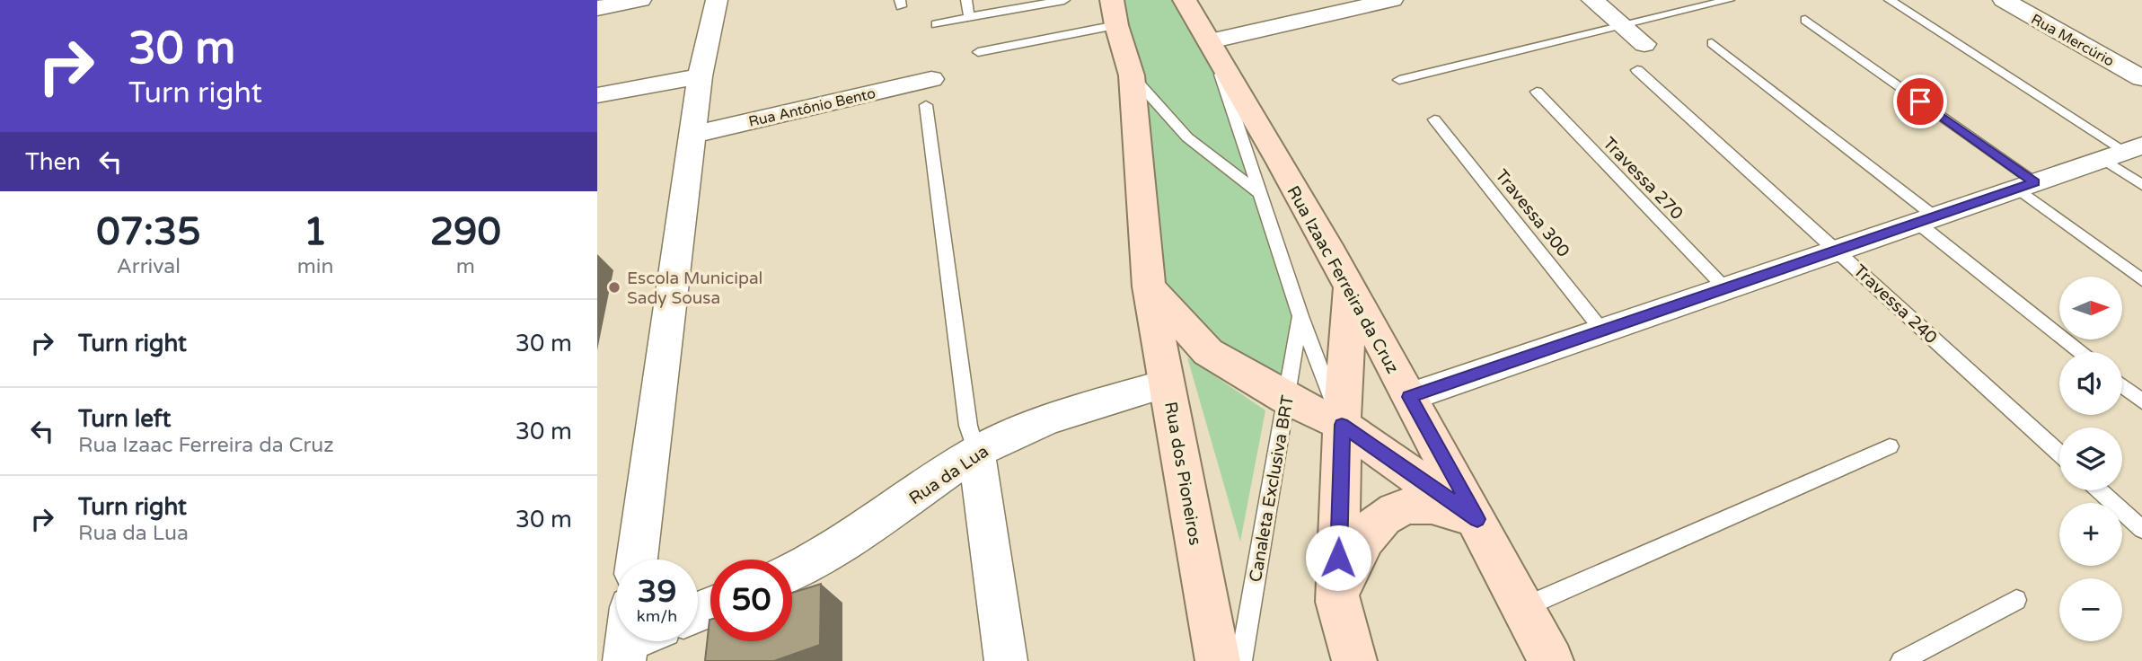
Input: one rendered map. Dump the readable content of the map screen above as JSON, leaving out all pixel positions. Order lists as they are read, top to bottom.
{
  "streets": {
    "main road": ["Rua Izaac Ferreira da Cruz", "Rua dos Pioneiros"],
    "street": ["Rua Mercúrio", "Rua Antônio Bento", "Rua da Lua"],
    "lane": [
      "Travessa 270",
      "Travessa 300",
      "Travessa 240",
      "Canaleta Exclusiva BRT"
    ]
  },
  "crossings": [
    ["Rua Izaac Ferreira da Cruz", "Canaleta Exclusiva BRT"],
    ["Rua dos Pioneiros", "Rua da Lua"]
  ],
  "places": ["Escola Municipal Sady Sousa"],
  "north": "right",
  "page": {
    "turn": ["30 m", "Turn right"],
    "then": "Then",
    "eta": [
      "07:35",
      "Arrival",
      "1",
      "min",
      "290",
      "m"
    ],
    "map_buttons": ["+", "−"],
    "list": [
      {
        "name": "Turn right",
        "value": "30 m"
      },
      {
        "name": "Turn left",
        "note": "Rua Izaac Ferreira da Cruz",
        "value": "30 m"
      },
      {
        "name": "Turn right",
        "note": "Rua da Lua",
        "value": "30 m"
      }
    ],
    "speed": "39 km/h",
    "limit": "50"
  }
}
